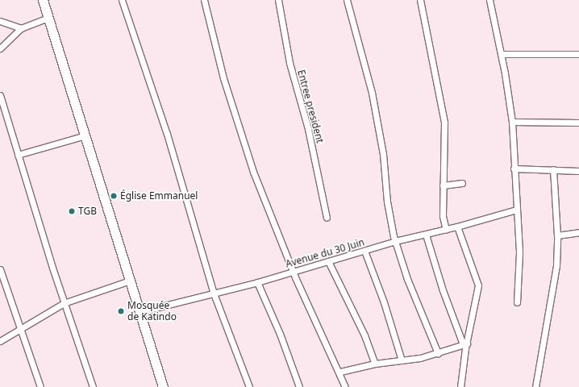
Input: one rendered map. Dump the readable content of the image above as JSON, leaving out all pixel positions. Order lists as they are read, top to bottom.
{
  "streets": {
    "street": ["Entree president", "Avenue du 30 Juin"]
  },
  "places": ["Église Emmanuel", "TGB", "Mosquée de Katindo"]
}
